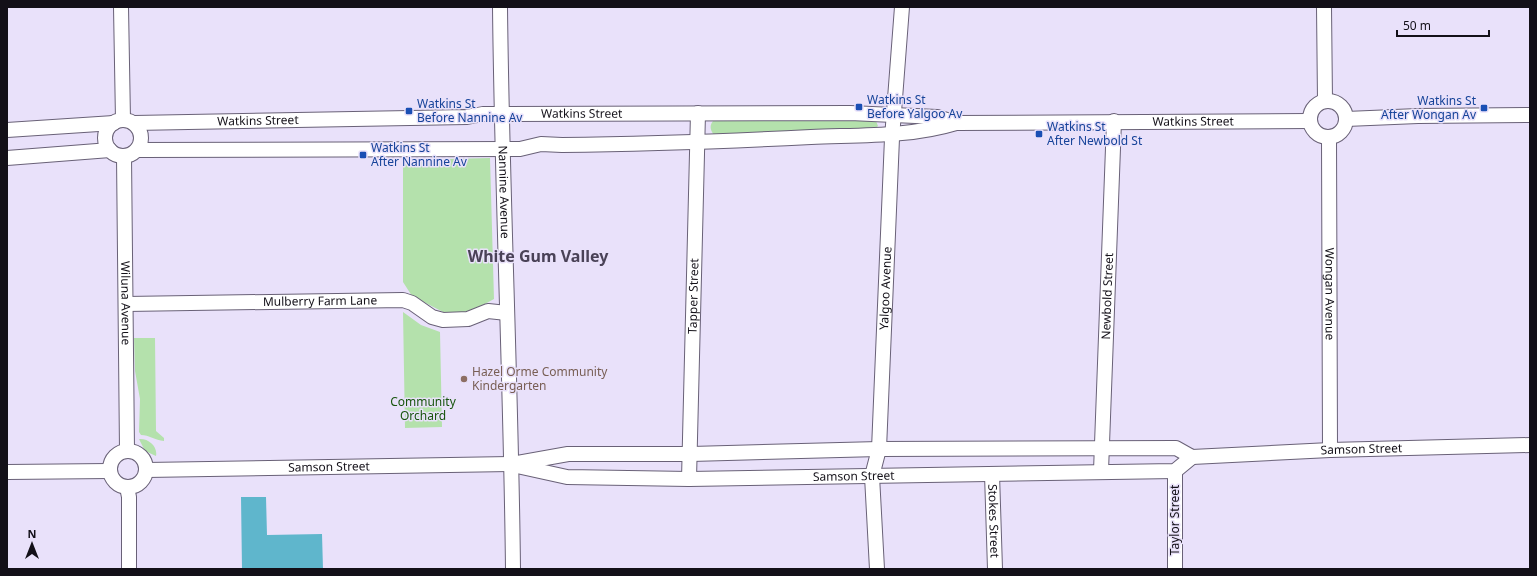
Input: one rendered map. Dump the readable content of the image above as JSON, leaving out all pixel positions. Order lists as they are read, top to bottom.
{
  "streets": {
    "street": [
      "Watkins Street",
      "Nannine Avenue",
      "Yalgoo Avenue",
      "Wongan Avenue",
      "Tapper Street",
      "Newbold Street",
      "Mulberry Farm Lane",
      "Wiluna Avenue",
      "Samson Street",
      "Taylor Street",
      "Stokes Street"
    ]
  },
  "crossings": [
    ["Watkins Street", "Nannine Avenue"],
    ["Watkins Street", "Yalgoo Avenue"],
    ["Watkins Street", "Wongan Avenue"],
    ["Watkins Street", "Tapper Street"],
    ["Watkins Street", "Newbold Street"],
    ["Watkins Street", "Wiluna Avenue"],
    ["Nannine Avenue", "Mulberry Farm Lane"],
    ["Nannine Avenue", "Samson Street"],
    ["Yalgoo Avenue", "Samson Street"],
    ["Wongan Avenue", "Samson Street"],
    ["Tapper Street", "Samson Street"],
    ["Newbold Street", "Samson Street"],
    ["Mulberry Farm Lane", "Wiluna Avenue"],
    ["Wiluna Avenue", "Samson Street"],
    ["Samson Street", "Taylor Street"],
    ["Samson Street", "Stokes Street"]
  ],
  "districts": ["White Gum Valley"],
  "parks": ["Community Orchard"],
  "places": {
    "transit": [
      "Watkins St Before Yalgoo Av",
      "Watkins St After Wongan Av",
      "Watkins St Before Nannine Av",
      "Watkins St After Newbold St",
      "Watkins St After Nannine Av"
    ],
    "other": ["Hazel Orme Community Kindergarten"]
  },
  "scale_bar": "50 m",
  "north": "top"
}
